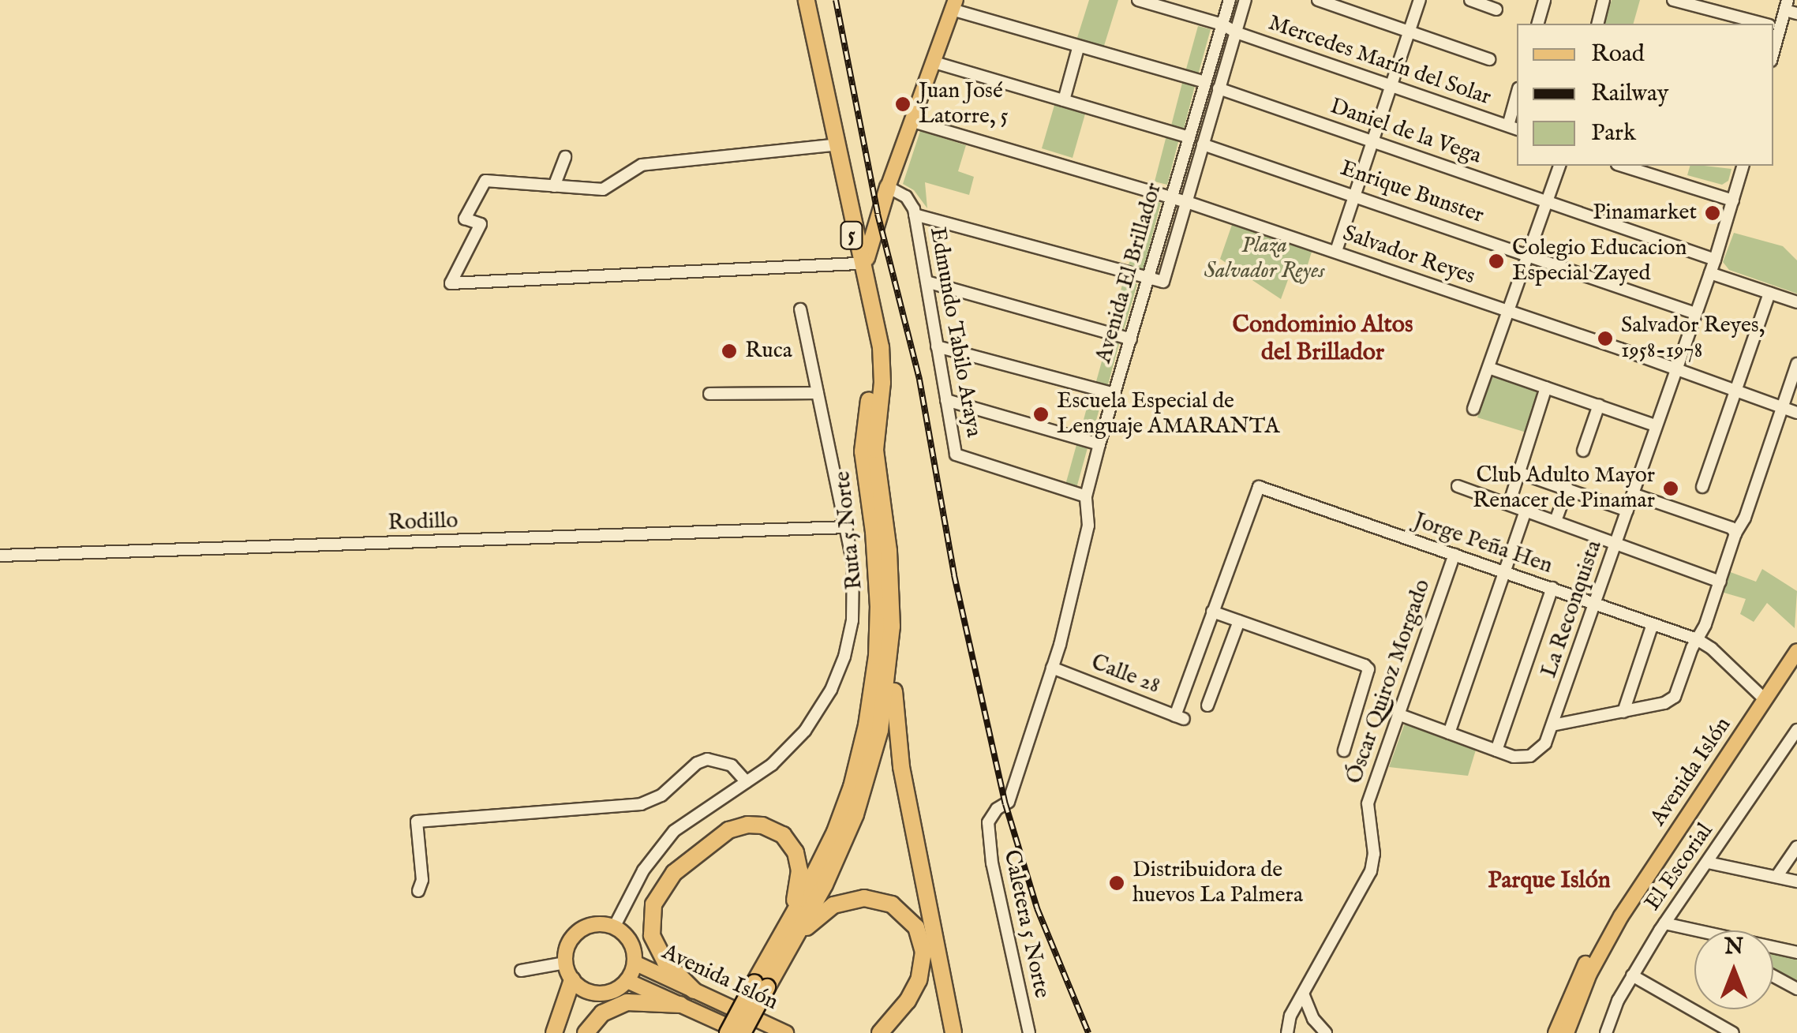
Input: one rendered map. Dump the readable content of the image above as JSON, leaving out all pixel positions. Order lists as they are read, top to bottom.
{
  "streets": {
    "highway": ["5", "Ruta 5 Norte"],
    "main road": ["Avenida Islón"],
    "street": [
      "Mercedes Marín del Solar",
      "Daniel de la Vega",
      "Enrique Bunster",
      "Salvador Reyes",
      "Avenida El Brillador",
      "Edmundo Tabilo Araya",
      "Rodillo",
      "Jorge Peña Hen",
      "La Reconquista",
      "Calle 28",
      "Óscar Quiroz Morgado",
      "El Escorial",
      "Caletera 5 Norte"
    ]
  },
  "crossings": [
    ["Mercedes Marín del Solar", "Avenida El Brillador"],
    ["Daniel de la Vega", "Avenida El Brillador"],
    ["Daniel de la Vega", "La Reconquista"],
    ["Enrique Bunster", "Avenida El Brillador"],
    ["Enrique Bunster", "La Reconquista"],
    ["Salvador Reyes", "Avenida El Brillador"],
    ["Salvador Reyes", "La Reconquista"],
    ["Avenida El Brillador", "Edmundo Tabilo Araya"],
    ["Avenida El Brillador", "Calle 28"],
    ["Avenida El Brillador", "Caletera 5 Norte"],
    ["Ruta 5 Norte", "Avenida Islón"],
    ["Jorge Peña Hen", "La Reconquista"],
    ["Jorge Peña Hen", "Calle 28"],
    ["Jorge Peña Hen", "Óscar Quiroz Morgado"],
    ["Jorge Peña Hen", "Avenida Islón"]
  ],
  "districts": ["Condominio Altos del Brillador", "Parque Islón"],
  "parks": ["Plaza Salvador Reyes"],
  "places": [
    "Juan José Latorre, 5",
    "Pinamarket",
    "Colegio Educacion Especial Zayed",
    "Salvador Reyes, 1958-1978",
    "Ruca",
    "Escuela Especial de Lenguaje AMARANTA",
    "Club Adulto Mayor Renacer de Pinamar",
    "Distribuidora de huevos La Palmera"
  ],
  "legend": ["Road", "Railway", "Park"],
  "north": "top"
}
